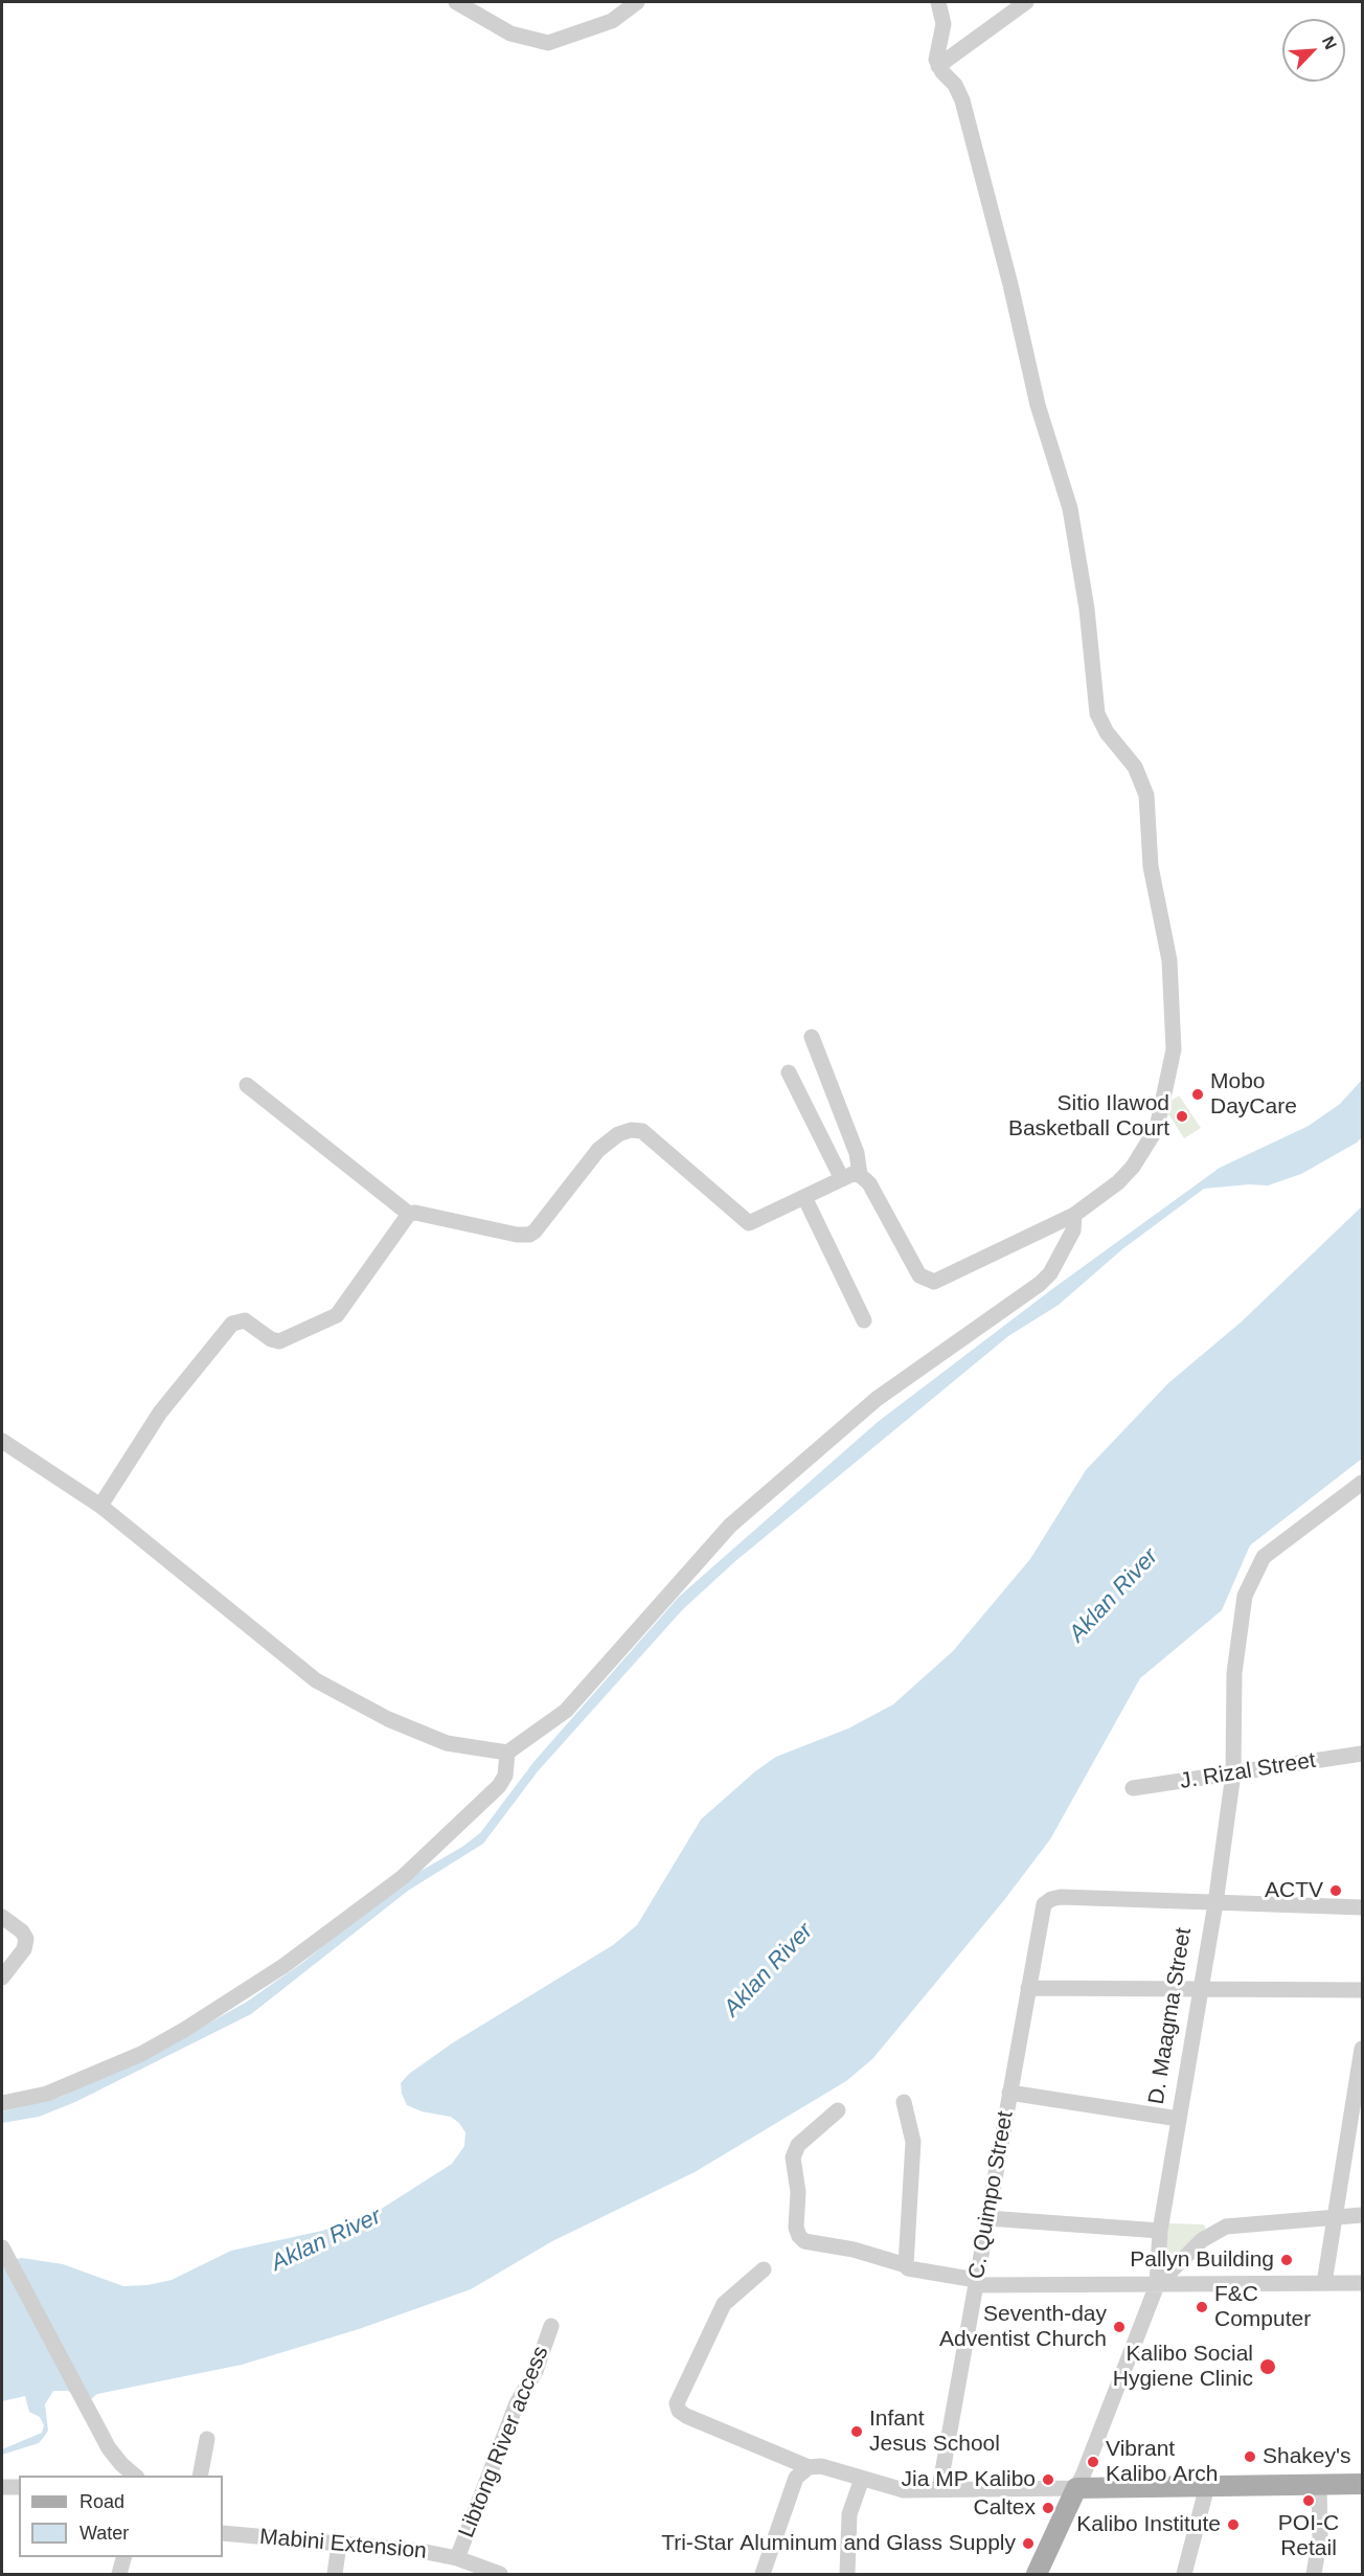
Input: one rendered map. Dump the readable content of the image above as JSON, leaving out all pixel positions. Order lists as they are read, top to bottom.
{
  "streets": {
    "main road": ["D. Maagma Street"],
    "street": [
      "J. Rizal Street",
      "C. Quimpo Street",
      "Libtong River access",
      "Mabini Extension"
    ]
  },
  "crossings": [
    ["J. Rizal Street", "D. Maagma Street"],
    ["D. Maagma Street", "C. Quimpo Street"],
    ["Libtong River access", "Mabini Extension"]
  ],
  "water": ["Aklan River"],
  "places": [
    "Mobo DayCare",
    "Sitio Ilawod Basketball Court",
    "ACTV",
    "Pallyn Building",
    "F&C Computer",
    "Seventh-day Adventist Church",
    "Kalibo Social Hygiene Clinic",
    "Infant Jesus School",
    "Shakey's",
    "Vibrant Kalibo Arch",
    "Jia MP Kalibo",
    "POI-C Retail",
    "Caltex",
    "Kalibo Institute",
    "Tri-Star Aluminum and Glass Supply"
  ],
  "legend": ["Road", "Water"],
  "north": "top right"
}
